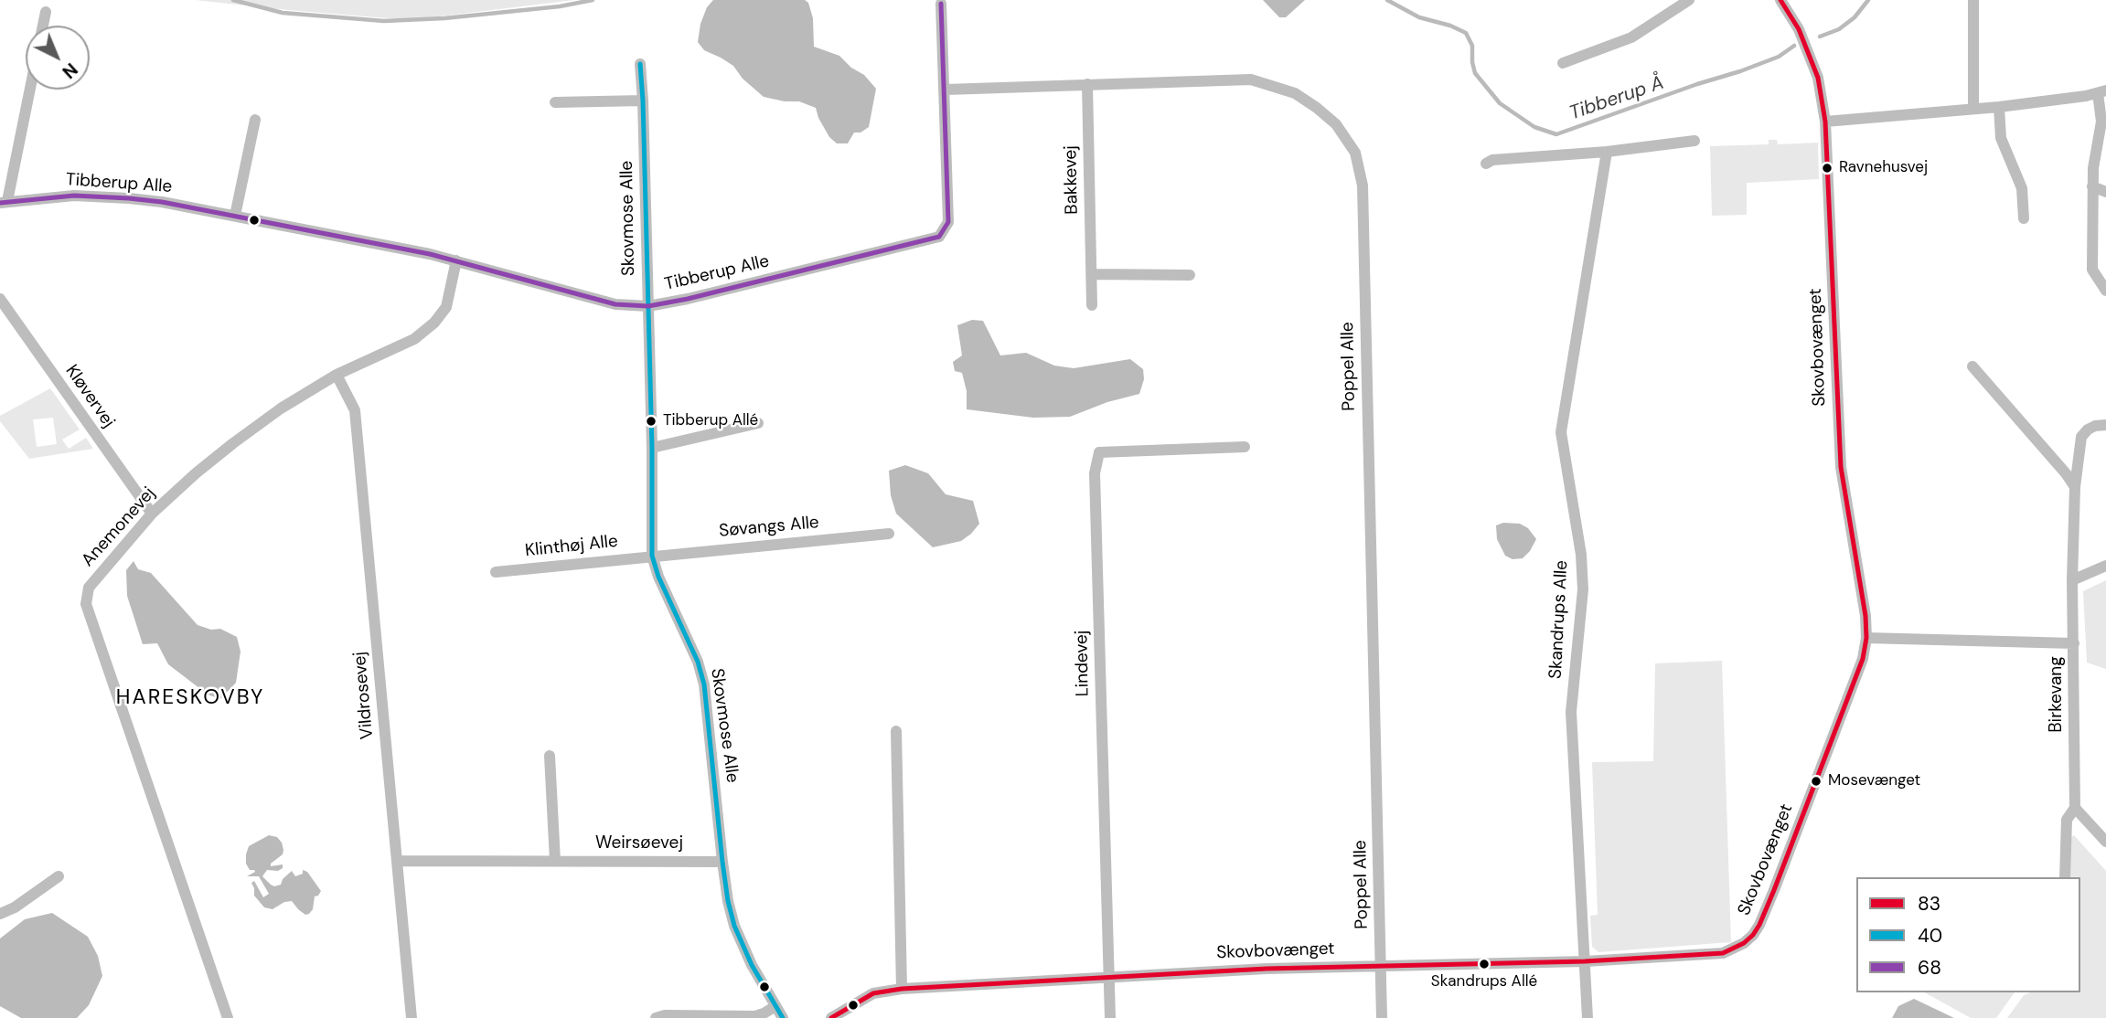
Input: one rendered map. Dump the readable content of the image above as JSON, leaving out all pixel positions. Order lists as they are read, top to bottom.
{
  "streets": {
    "street": [
      "Bakkevej",
      "Tibberup Alle",
      "Skovmose Alle",
      "Skovbovænget",
      "Poppel Alle",
      "Kløvervej",
      "Anemonevej",
      "Søvangs Alle",
      "Klinthøj Alle",
      "Skandrups Alle",
      "Lindevej",
      "Birkevang",
      "Vildrosevej",
      "Weirsøevej"
    ]
  },
  "crossings": [
    ["Bakkevej", "Poppel Alle"],
    ["Tibberup Alle", "Skovmose Alle"],
    ["Tibberup Alle", "Poppel Alle"],
    ["Tibberup Alle", "Anemonevej"],
    ["Skovmose Alle", "Søvangs Alle"],
    ["Skovmose Alle", "Klinthøj Alle"],
    ["Skovmose Alle", "Weirsøevej"],
    ["Skovbovænget", "Poppel Alle"],
    ["Skovbovænget", "Skandrups Alle"],
    ["Skovbovænget", "Lindevej"],
    ["Kløvervej", "Anemonevej"],
    ["Anemonevej", "Vildrosevej"],
    ["Søvangs Alle", "Klinthøj Alle"],
    ["Vildrosevej", "Weirsøevej"]
  ],
  "districts": ["HARESKOVBY"],
  "water": ["Tibberup Å"],
  "places": [
    "Ravnehusvej",
    "Tibberup Allé",
    "Mosevænget",
    "Skandrups Allé"
  ],
  "lines": ["transit line 83", "transit line 68", "transit line 40"],
  "legend": ["83", "40", "68"],
  "north": "bottom right"
}
